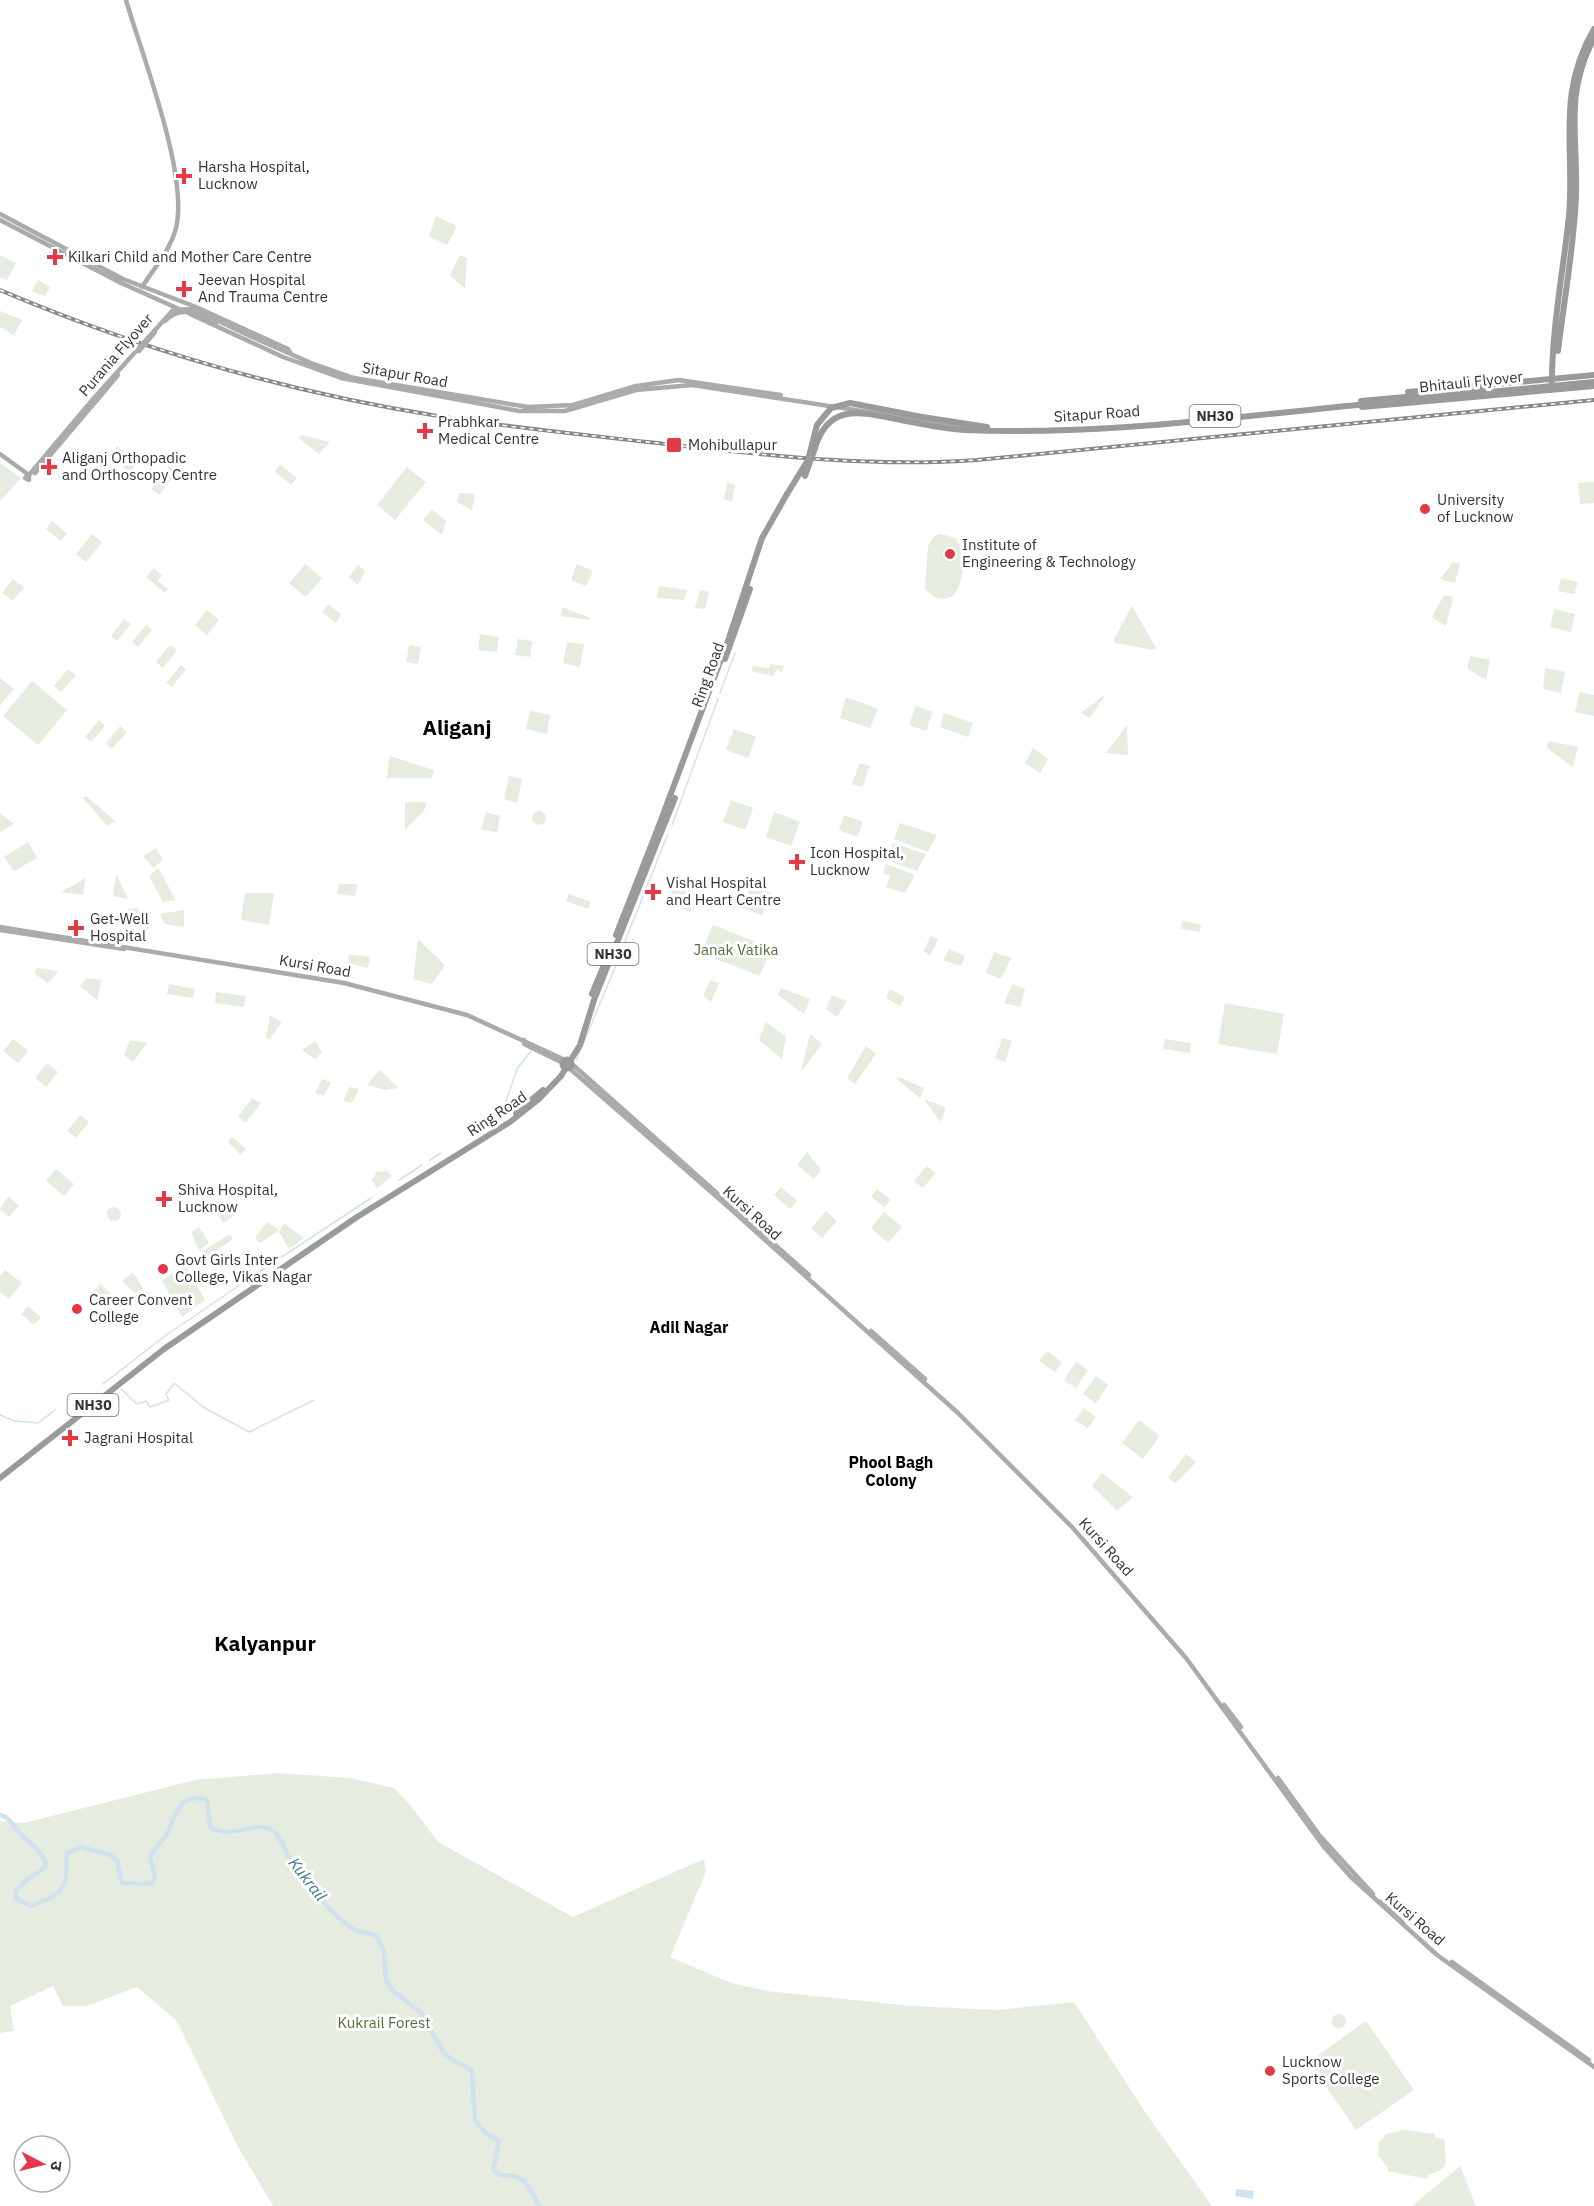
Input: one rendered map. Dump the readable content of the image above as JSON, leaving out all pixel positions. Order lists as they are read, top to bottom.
{
  "streets": {
    "highway": [
      "Sitapur Road",
      "Bhitauli Flyover",
      "NH30",
      "Ring Road"
    ],
    "main road": ["Purania Flyover", "Kursi Road"]
  },
  "crossings": [
    ["Purania Flyover", "Sitapur Road"],
    ["Sitapur Road", "Bhitauli Flyover"],
    ["Sitapur Road", "NH30"],
    ["NH30", "Ring Road"]
  ],
  "districts": [
    "Aliganj",
    "Adil Nagar",
    "Phool Bagh Colony",
    "Kalyanpur"
  ],
  "water": ["Kukrail"],
  "parks": ["Janak Vatika", "Kukrail Forest"],
  "places": {
    "health": [
      "Harsha Hospital, Lucknow",
      "Kilkari Child and Mother Care Centre",
      "Jeevan Hospital And Trauma Centre",
      "Prabhkar Medical Centre",
      "Aliganj Orthopadic and Orthoscopy Centre",
      "Icon Hospital, Lucknow",
      "Vishal Hospital and Heart Centre",
      "Get-Well Hospital",
      "Shiva Hospital, Lucknow",
      "Jagrani Hospital"
    ],
    "transit": ["Mohibullapur"],
    "other": [
      "University of Lucknow",
      "Institute of Engineering & Technology",
      "Govt Girls Inter College, Vikas Nagar",
      "Career Convent College",
      "Lucknow Sports College"
    ]
  },
  "north": "right"
}
